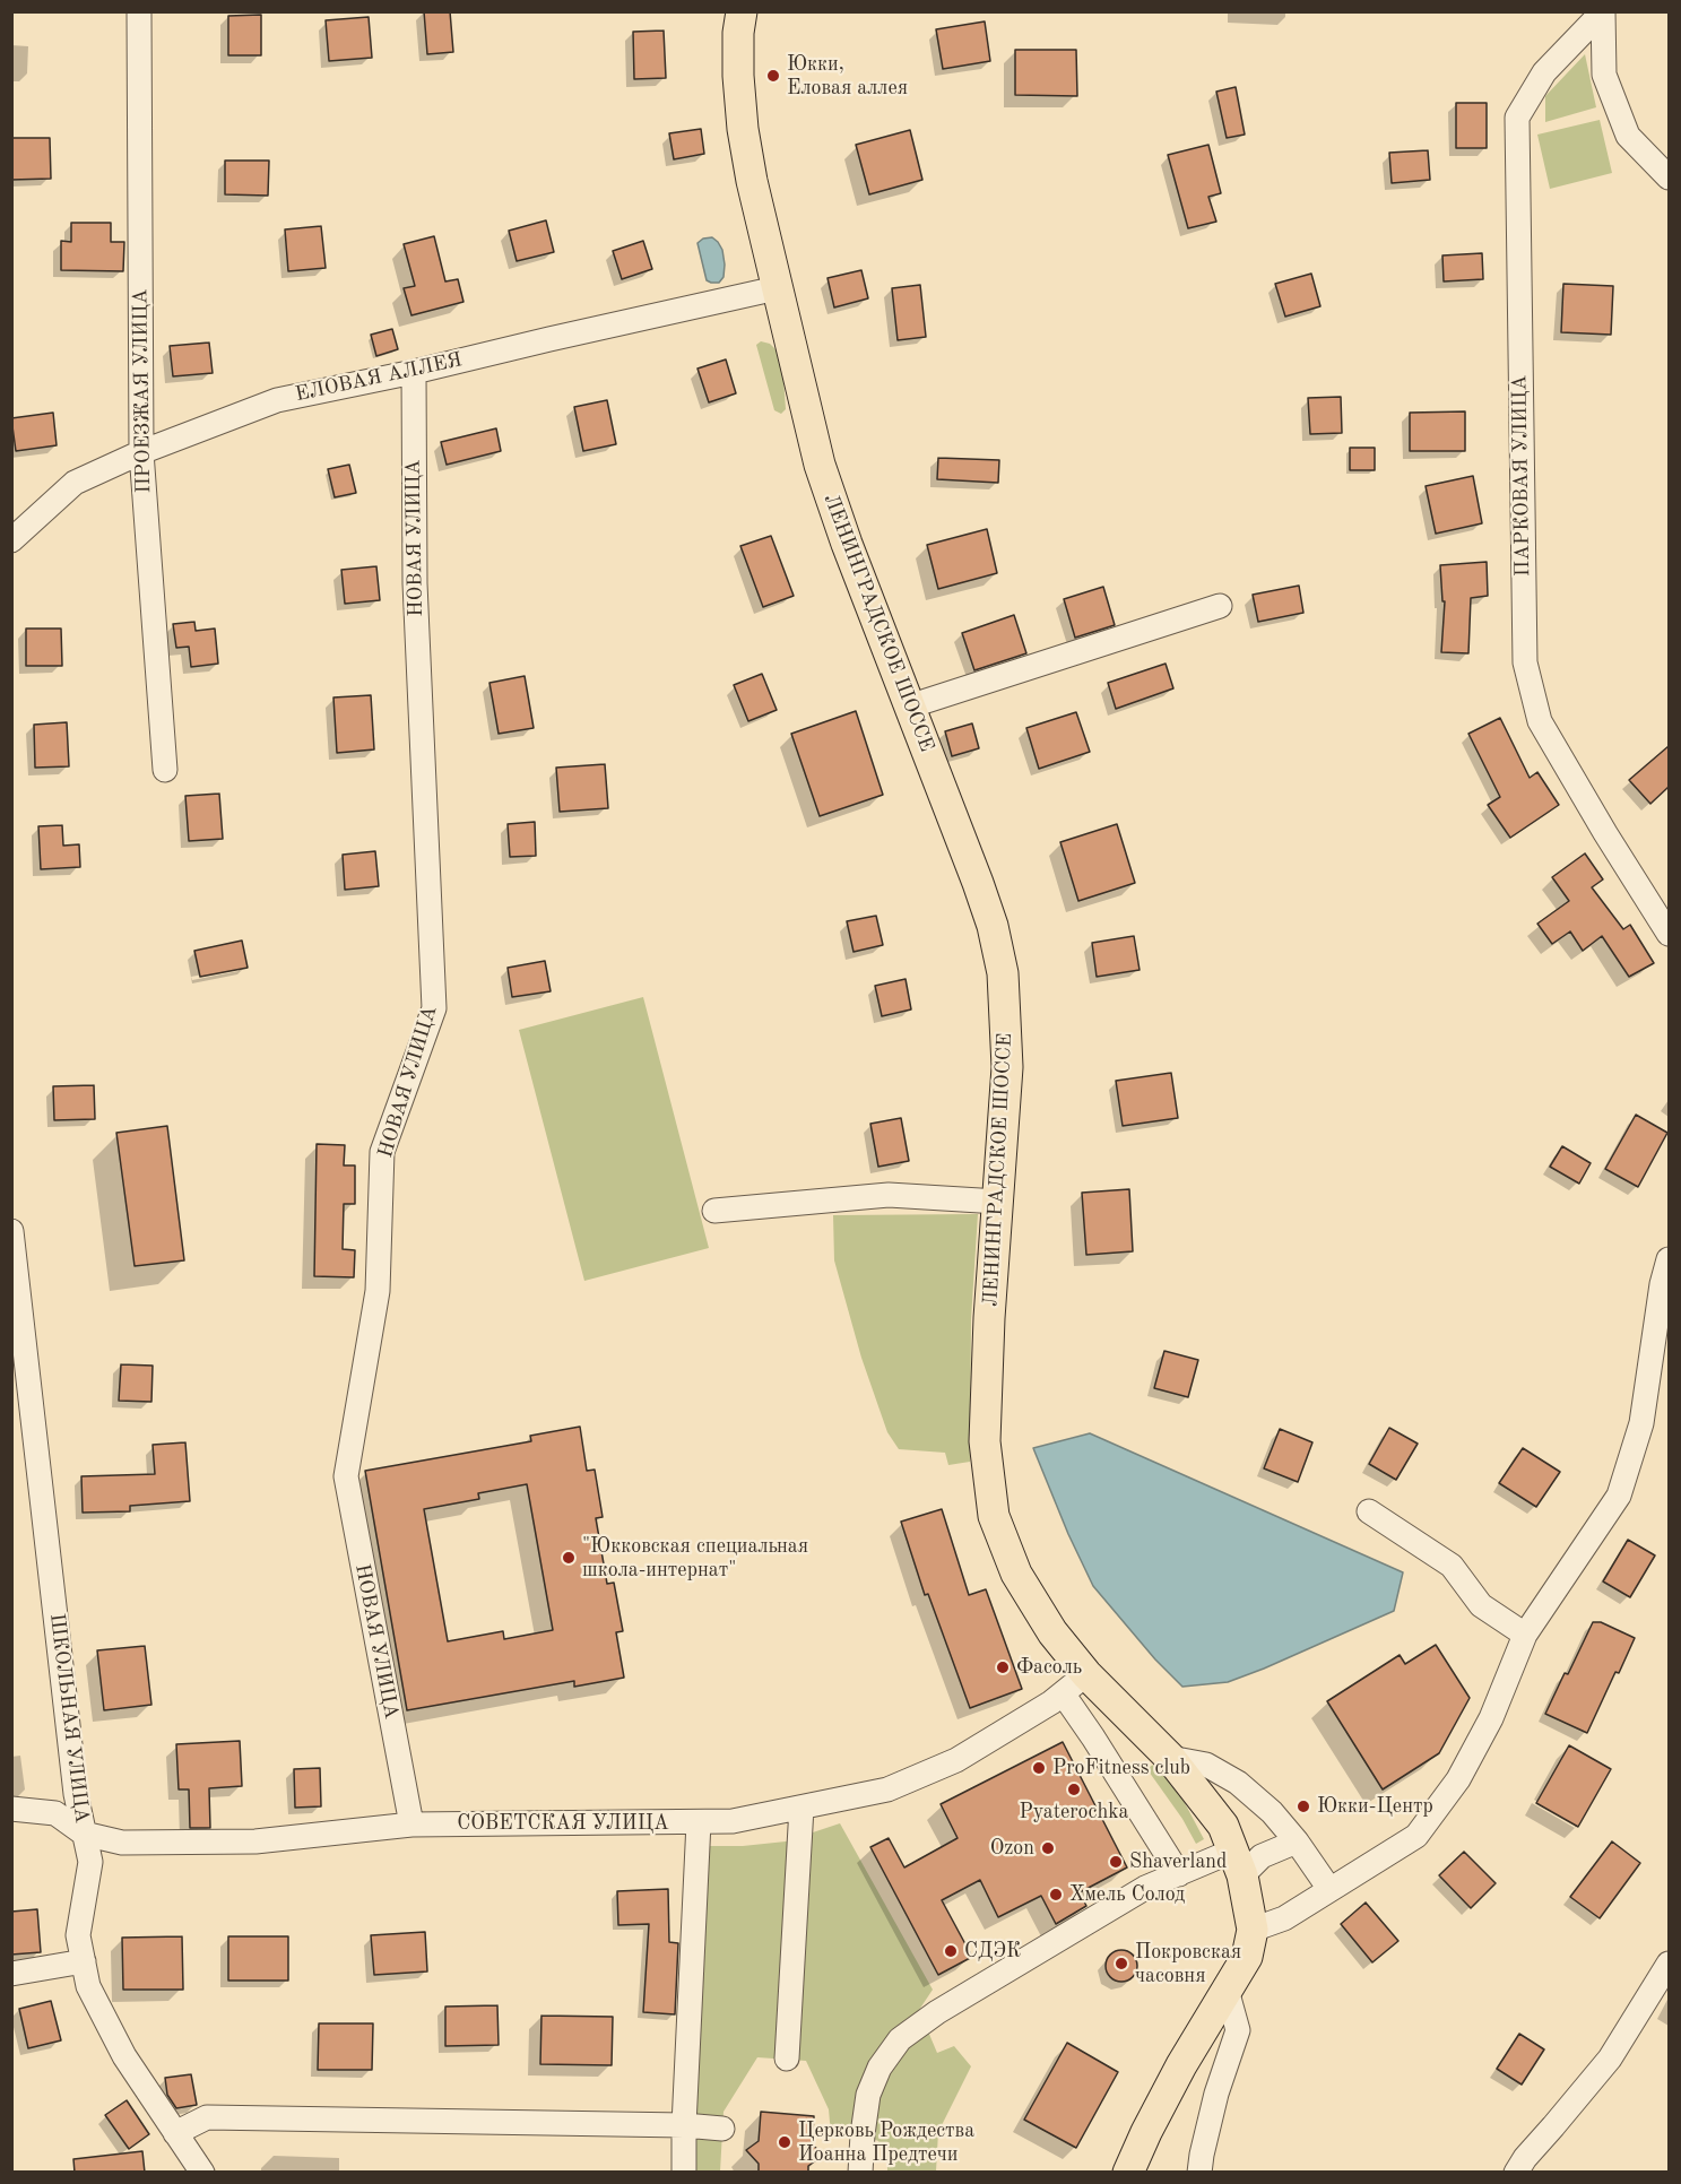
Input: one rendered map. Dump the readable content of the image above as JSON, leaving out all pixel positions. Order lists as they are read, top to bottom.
{
  "streets": {
    "main road": ["ЛЕНИНГРАДСКОЕ ШОССЕ"],
    "street": [
      "ЕЛОВАЯ АЛЛЕЯ",
      "ПРОЕЗЖАЯ УЛИЦА",
      "ПАРКОВАЯ УЛИЦА",
      "НОВАЯ УЛИЦА",
      "ШКОЛЬНАЯ УЛИЦА",
      "СОВЕТСКАЯ УЛИЦА"
    ]
  },
  "crossings": [
    ["ЕЛОВАЯ АЛЛЕЯ", "ПРОЕЗЖАЯ УЛИЦА"],
    ["ЕЛОВАЯ АЛЛЕЯ", "НОВАЯ УЛИЦА"],
    ["ЕЛОВАЯ АЛЛЕЯ", "ЛЕНИНГРАДСКОЕ ШОССЕ"],
    ["НОВАЯ УЛИЦА", "СОВЕТСКАЯ УЛИЦА"],
    ["ЛЕНИНГРАДСКОЕ ШОССЕ", "СОВЕТСКАЯ УЛИЦА"],
    ["ШКОЛЬНАЯ УЛИЦА", "СОВЕТСКАЯ УЛИЦА"]
  ],
  "places": [
    "Юкки, Еловая аллея",
    "\"Юкковская специальная школа-интернат\"",
    "Фасоль",
    "ProFitness club",
    "Pyaterochka",
    "Юкки-Центр",
    "Ozon",
    "Shaverland",
    "Хмель Солод",
    "СДЭК",
    "Покровская часовня",
    "Церковь Рождества Иоанна Предтечи"
  ]
}
